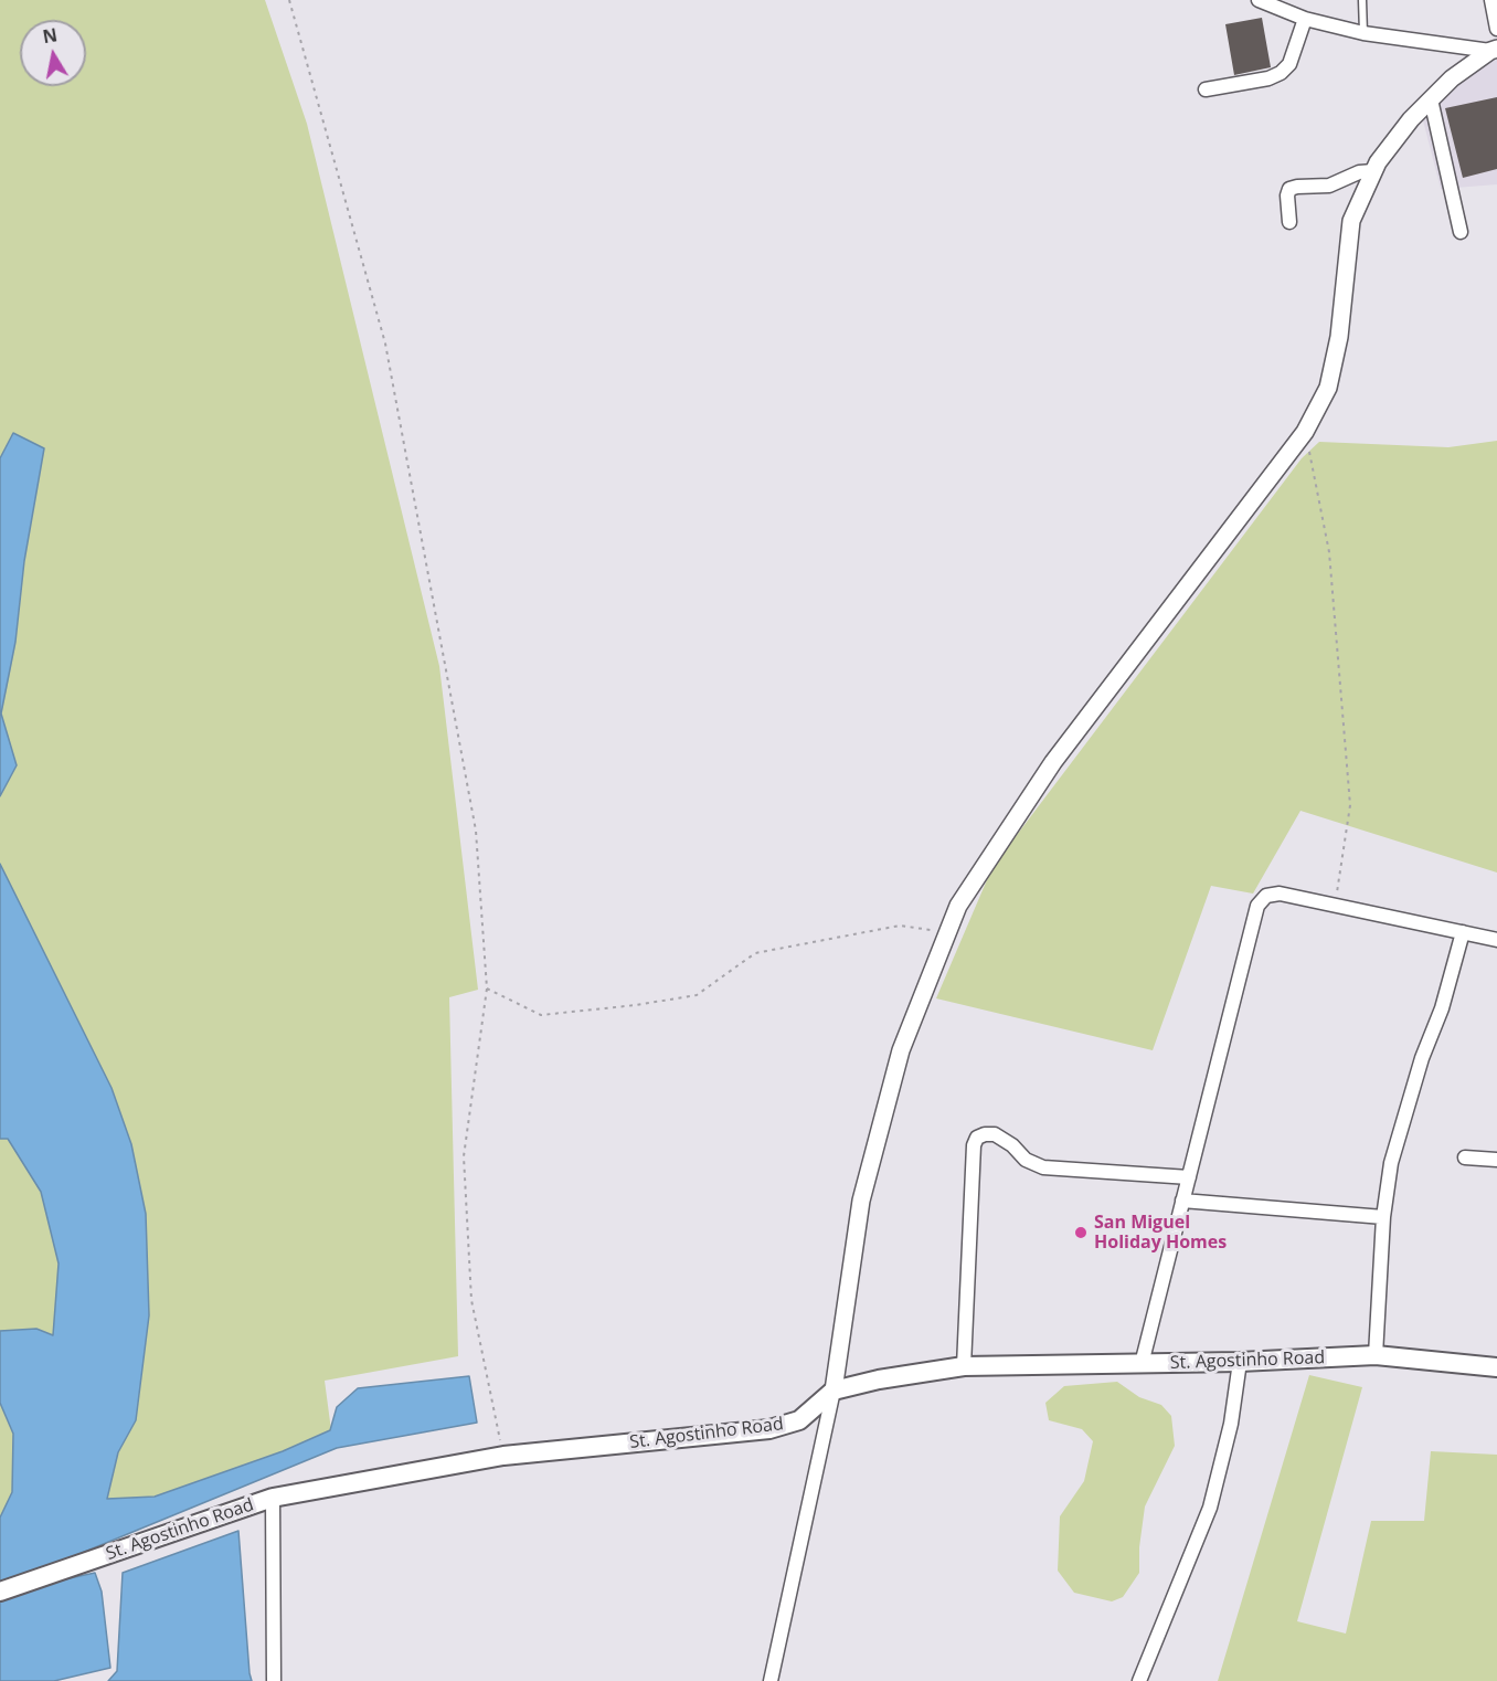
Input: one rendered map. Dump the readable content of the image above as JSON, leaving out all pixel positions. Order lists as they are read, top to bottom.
{
  "streets": {
    "main road": ["St. Agostinho Road"]
  },
  "places": ["San Miguel Holiday Homes"],
  "north": "top"
}
